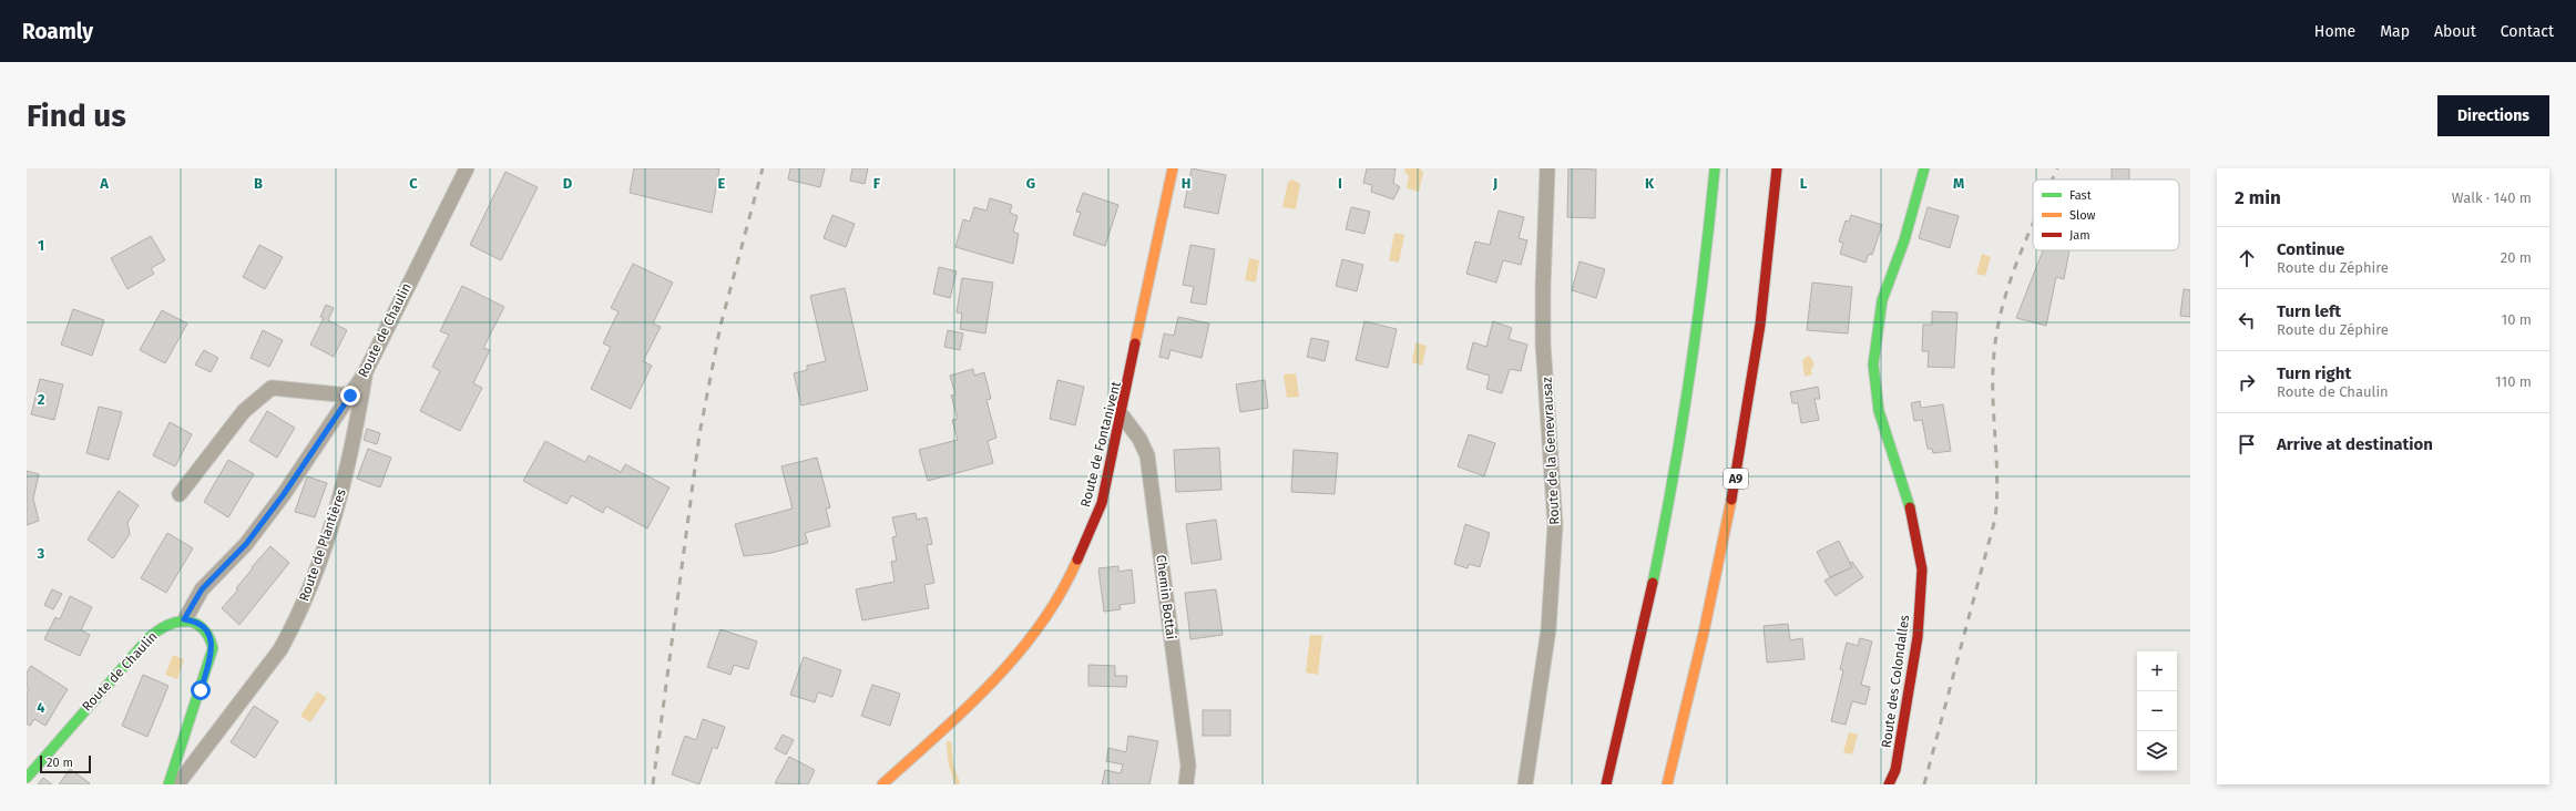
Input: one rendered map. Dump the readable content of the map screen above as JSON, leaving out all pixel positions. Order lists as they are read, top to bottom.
{
  "streets": {
    "main road": [
      "Route de Chaulin",
      "Route de Fontanivent",
      "A9",
      "Route des Colondalles"
    ],
    "street": ["Route de la Genevrausaz", "Route de Plantières", "Chemin Bottai"]
  },
  "crossings": [
    ["Route de Chaulin", "Route de Plantières"],
    ["Route de Fontanivent", "Chemin Bottai"]
  ],
  "legend": ["Fast", "Slow", "Jam"],
  "scale_bar": "20 m",
  "page": {
    "header": "Roamly",
    "nav": [
      "Home",
      "Map",
      "About",
      "Contact"
    ],
    "buttons": "Directions",
    "title": "Find us",
    "heading": ["2 min", "Walk · 140 m"],
    "list": [
      ["Continue", "Route du Zéphire", "20 m"],
      ["Turn left", "Route du Zéphire", "10 m"],
      ["Turn right", "Route de Chaulin", "110 m"],
      "Arrive at destination"
    ],
    "map_buttons": ["+", "−"],
    "scale": "20 m"
  },
  "grid": {
    "columns": [
      "A",
      "B",
      "C",
      "D",
      "E",
      "F",
      "G",
      "H",
      "I",
      "J",
      "K",
      "L",
      "M"
    ],
    "rows": [
      "1",
      "2",
      "3",
      "4"
    ]
  }
}
